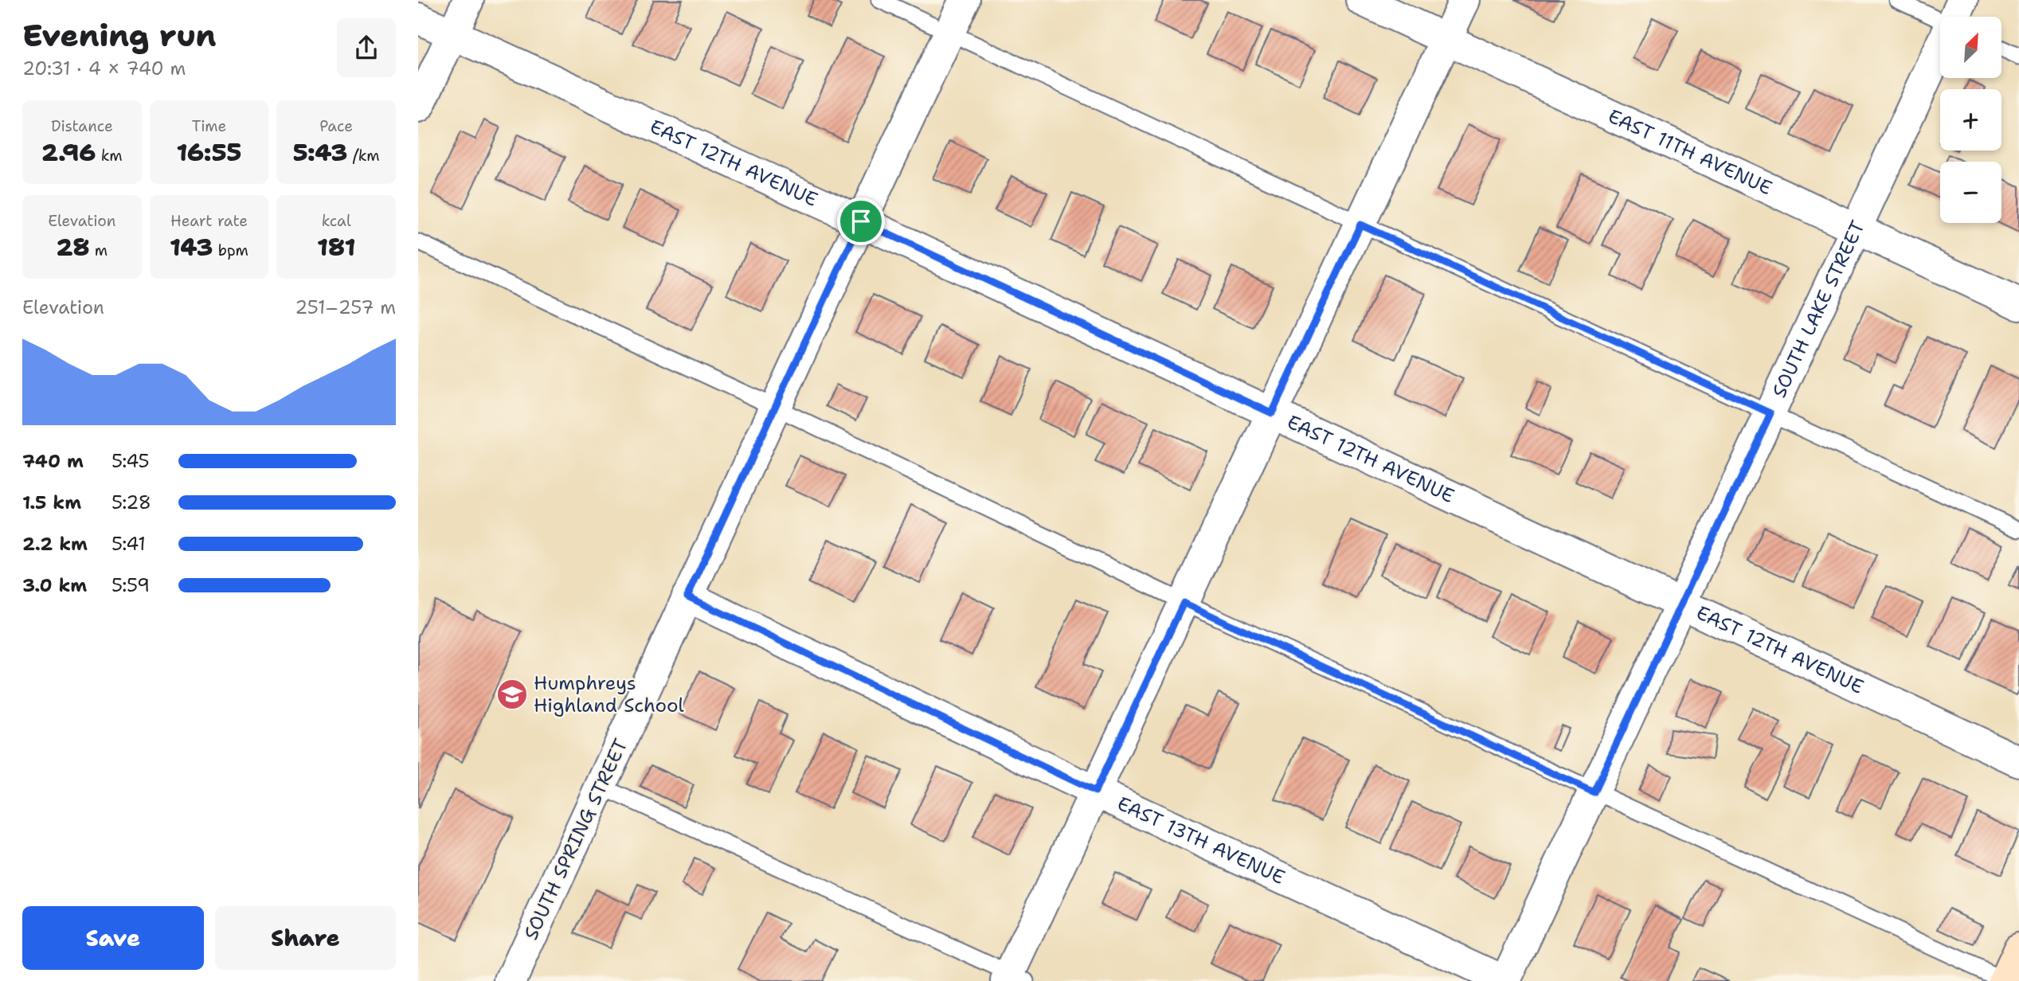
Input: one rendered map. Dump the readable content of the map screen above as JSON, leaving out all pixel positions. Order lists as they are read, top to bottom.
{
  "streets": {
    "street": [
      "EAST 11TH AVENUE",
      "EAST 12TH AVENUE",
      "SOUTH LAKE STREET",
      "SOUTH SPRING STREET",
      "EAST 13TH AVENUE"
    ]
  },
  "crossings": [
    ["EAST 11TH AVENUE", "SOUTH LAKE STREET"],
    ["EAST 12TH AVENUE", "SOUTH LAKE STREET"],
    ["EAST 12TH AVENUE", "SOUTH SPRING STREET"],
    ["SOUTH LAKE STREET", "EAST 13TH AVENUE"],
    ["SOUTH SPRING STREET", "EAST 13TH AVENUE"]
  ],
  "places": {
    "school or university": ["Humphreys Highland School"]
  },
  "north": "top right",
  "page": {
    "heading": ["Evening run", "20:31 · 4 × 740 m"],
    "map_buttons": ["+", "−"],
    "stats": [
      ["Distance", "2.96 km"],
      ["Time", "16:55"],
      ["Pace", "5:43 /km"],
      ["Elevation", "28 m"],
      ["Heart rate", "143 bpm"],
      ["kcal", "181"]
    ],
    "chart": ["Elevation", "251–257 m"],
    "list": [
      {
        "name": "740 m",
        "note": "5:45"
      },
      {
        "name": "1.5 km",
        "note": "5:28"
      },
      {
        "name": "2.2 km",
        "note": "5:41"
      },
      {
        "name": "3.0 km",
        "note": "5:59"
      }
    ],
    "buttons": ["Save", "Share"]
  }
}
